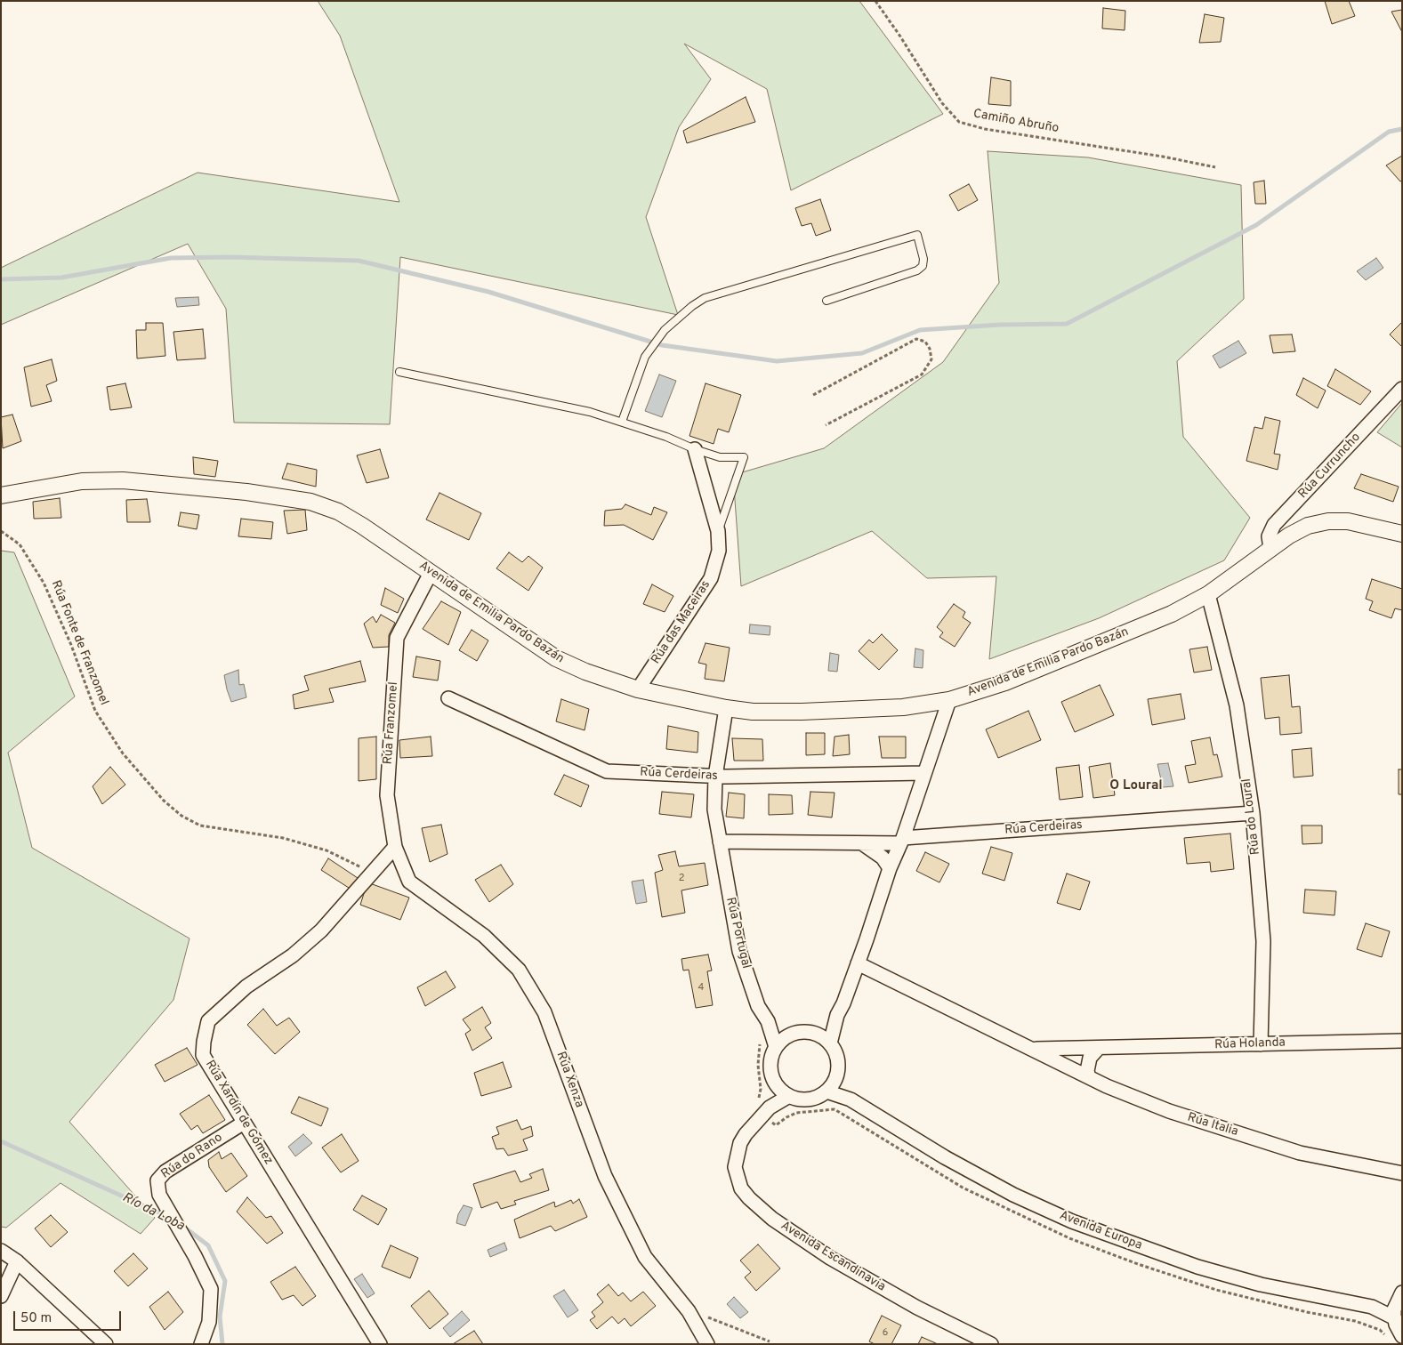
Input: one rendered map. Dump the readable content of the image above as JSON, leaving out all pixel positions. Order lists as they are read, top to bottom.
{
  "streets": {
    "street": [
      "Rúa Curruncho",
      "Avenida de Emilia Pardo Bazán",
      "Rúa das Maceiras",
      "Rúa Franzomel",
      "Rúa Cerdeiras",
      "Rúa do Loural",
      "Rúa Portugal",
      "Rúa Holanda",
      "Rúa Xenza",
      "Rúa Xardín de Gómez",
      "Rúa Italia",
      "Rúa do Rano",
      "Avenida Europa",
      "Avenida Escandinavia"
    ],
    "path": ["Camiño Abruño", "Rúa Fonte de Franzomel"]
  },
  "crossings": [
    ["Rúa Curruncho", "Avenida de Emilia Pardo Bazán"],
    ["Avenida de Emilia Pardo Bazán", "Rúa das Maceiras"],
    ["Avenida de Emilia Pardo Bazán", "Rúa Franzomel"],
    ["Avenida de Emilia Pardo Bazán", "Rúa do Loural"],
    ["Avenida de Emilia Pardo Bazán", "Rúa Portugal"],
    ["Rúa Fonte de Franzomel", "Rúa Xardín de Gómez"],
    ["Rúa Franzomel", "Rúa Xenza"],
    ["Rúa Cerdeiras", "Rúa do Loural"],
    ["Rúa Cerdeiras", "Rúa Portugal"],
    ["Rúa do Loural", "Rúa Holanda"],
    ["Rúa Portugal", "Avenida Europa"],
    ["Rúa Portugal", "Avenida Escandinavia"],
    ["Rúa Holanda", "Rúa Italia"],
    ["Rúa Xardín de Gómez", "Rúa do Rano"],
    ["Avenida Europa", "Avenida Escandinavia"]
  ],
  "districts": ["O Loural"],
  "water": ["Río da Loba"],
  "house_numbers": ["2", "4", "6"],
  "scale_bar": "50 m"
}
